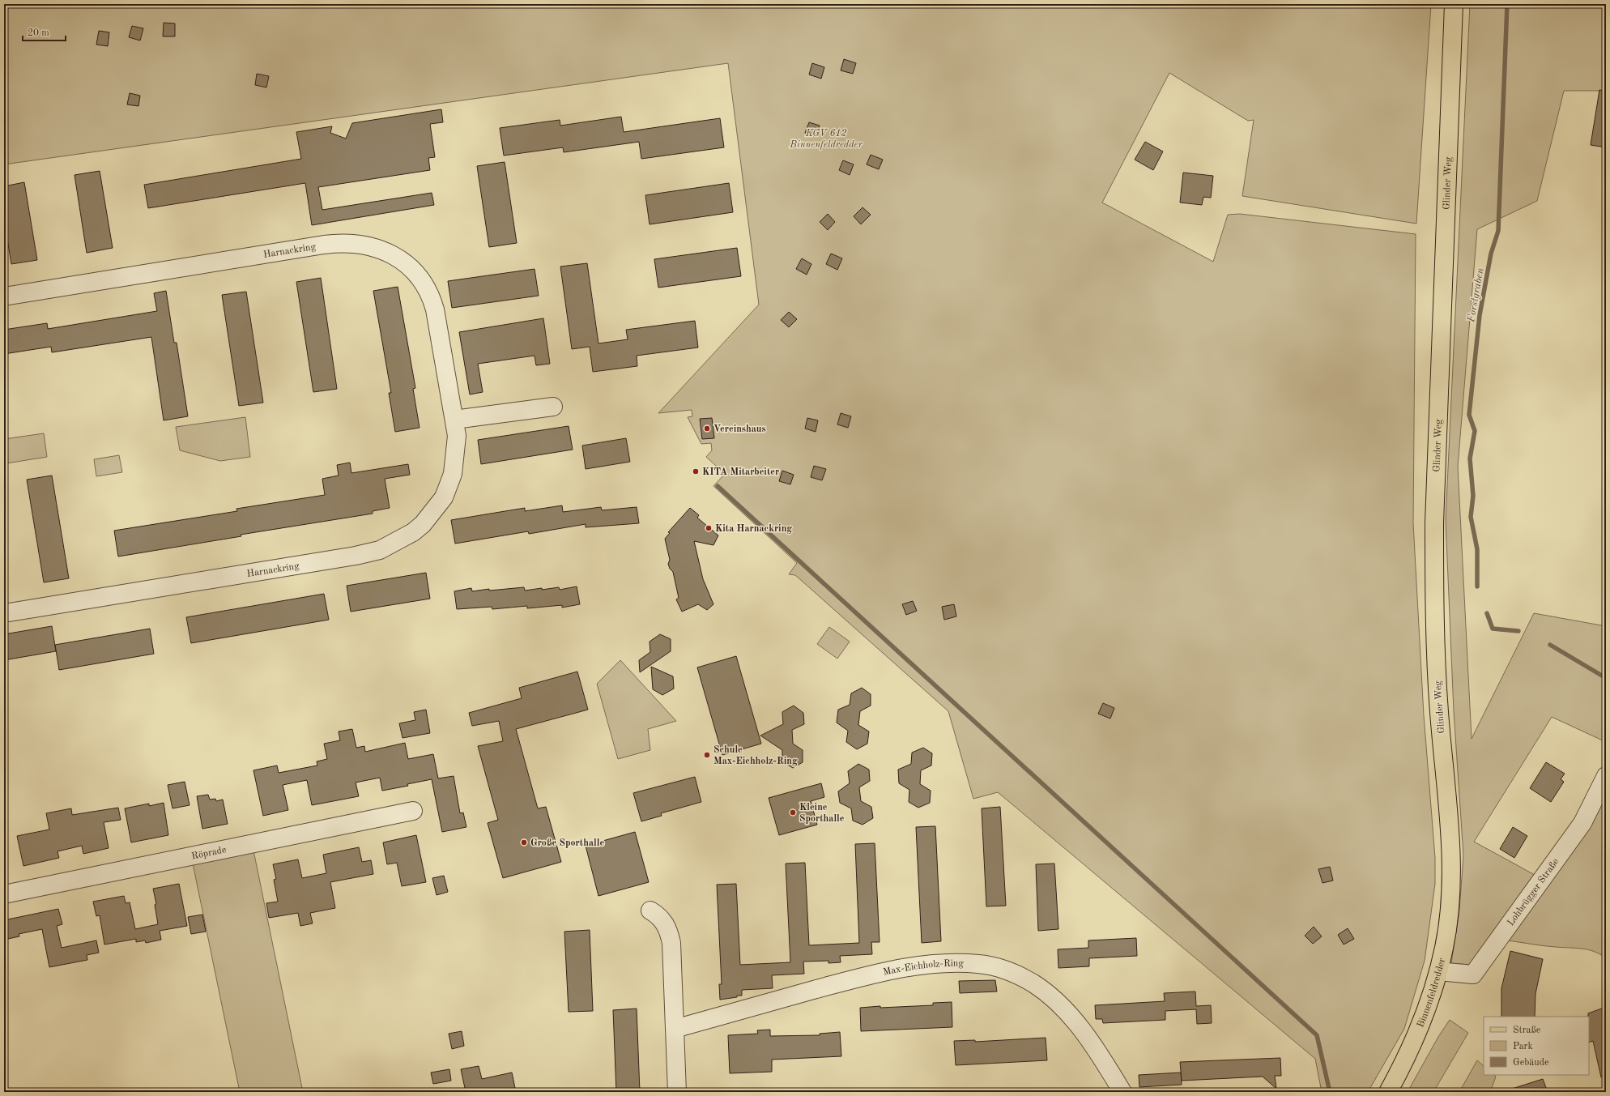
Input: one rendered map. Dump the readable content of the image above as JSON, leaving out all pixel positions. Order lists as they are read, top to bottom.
{
  "streets": {
    "main road": ["Glinder Weg", "Binnenfeldredder"],
    "street": [
      "Harnackring",
      "Röprade",
      "Lohbrügger Straße",
      "Max-Eichholz-Ring"
    ]
  },
  "crossings": [
    ["Glinder Weg", "Binnenfeldredder"],
    ["Lohbrügger Straße", "Binnenfeldredder"]
  ],
  "water": ["Forstgraben"],
  "parks": ["KGV 612 Binnenfeldredder"],
  "places": [
    "Vereinshaus",
    "KITA Mitarbeiter",
    "Kita Harnackring",
    "Schule Max-Eichholz-Ring",
    "Kleine Sporthalle",
    "Große Sporthalle"
  ],
  "legend": ["Straße", "Park", "Gebäude"],
  "scale_bar": "20 m"
}
